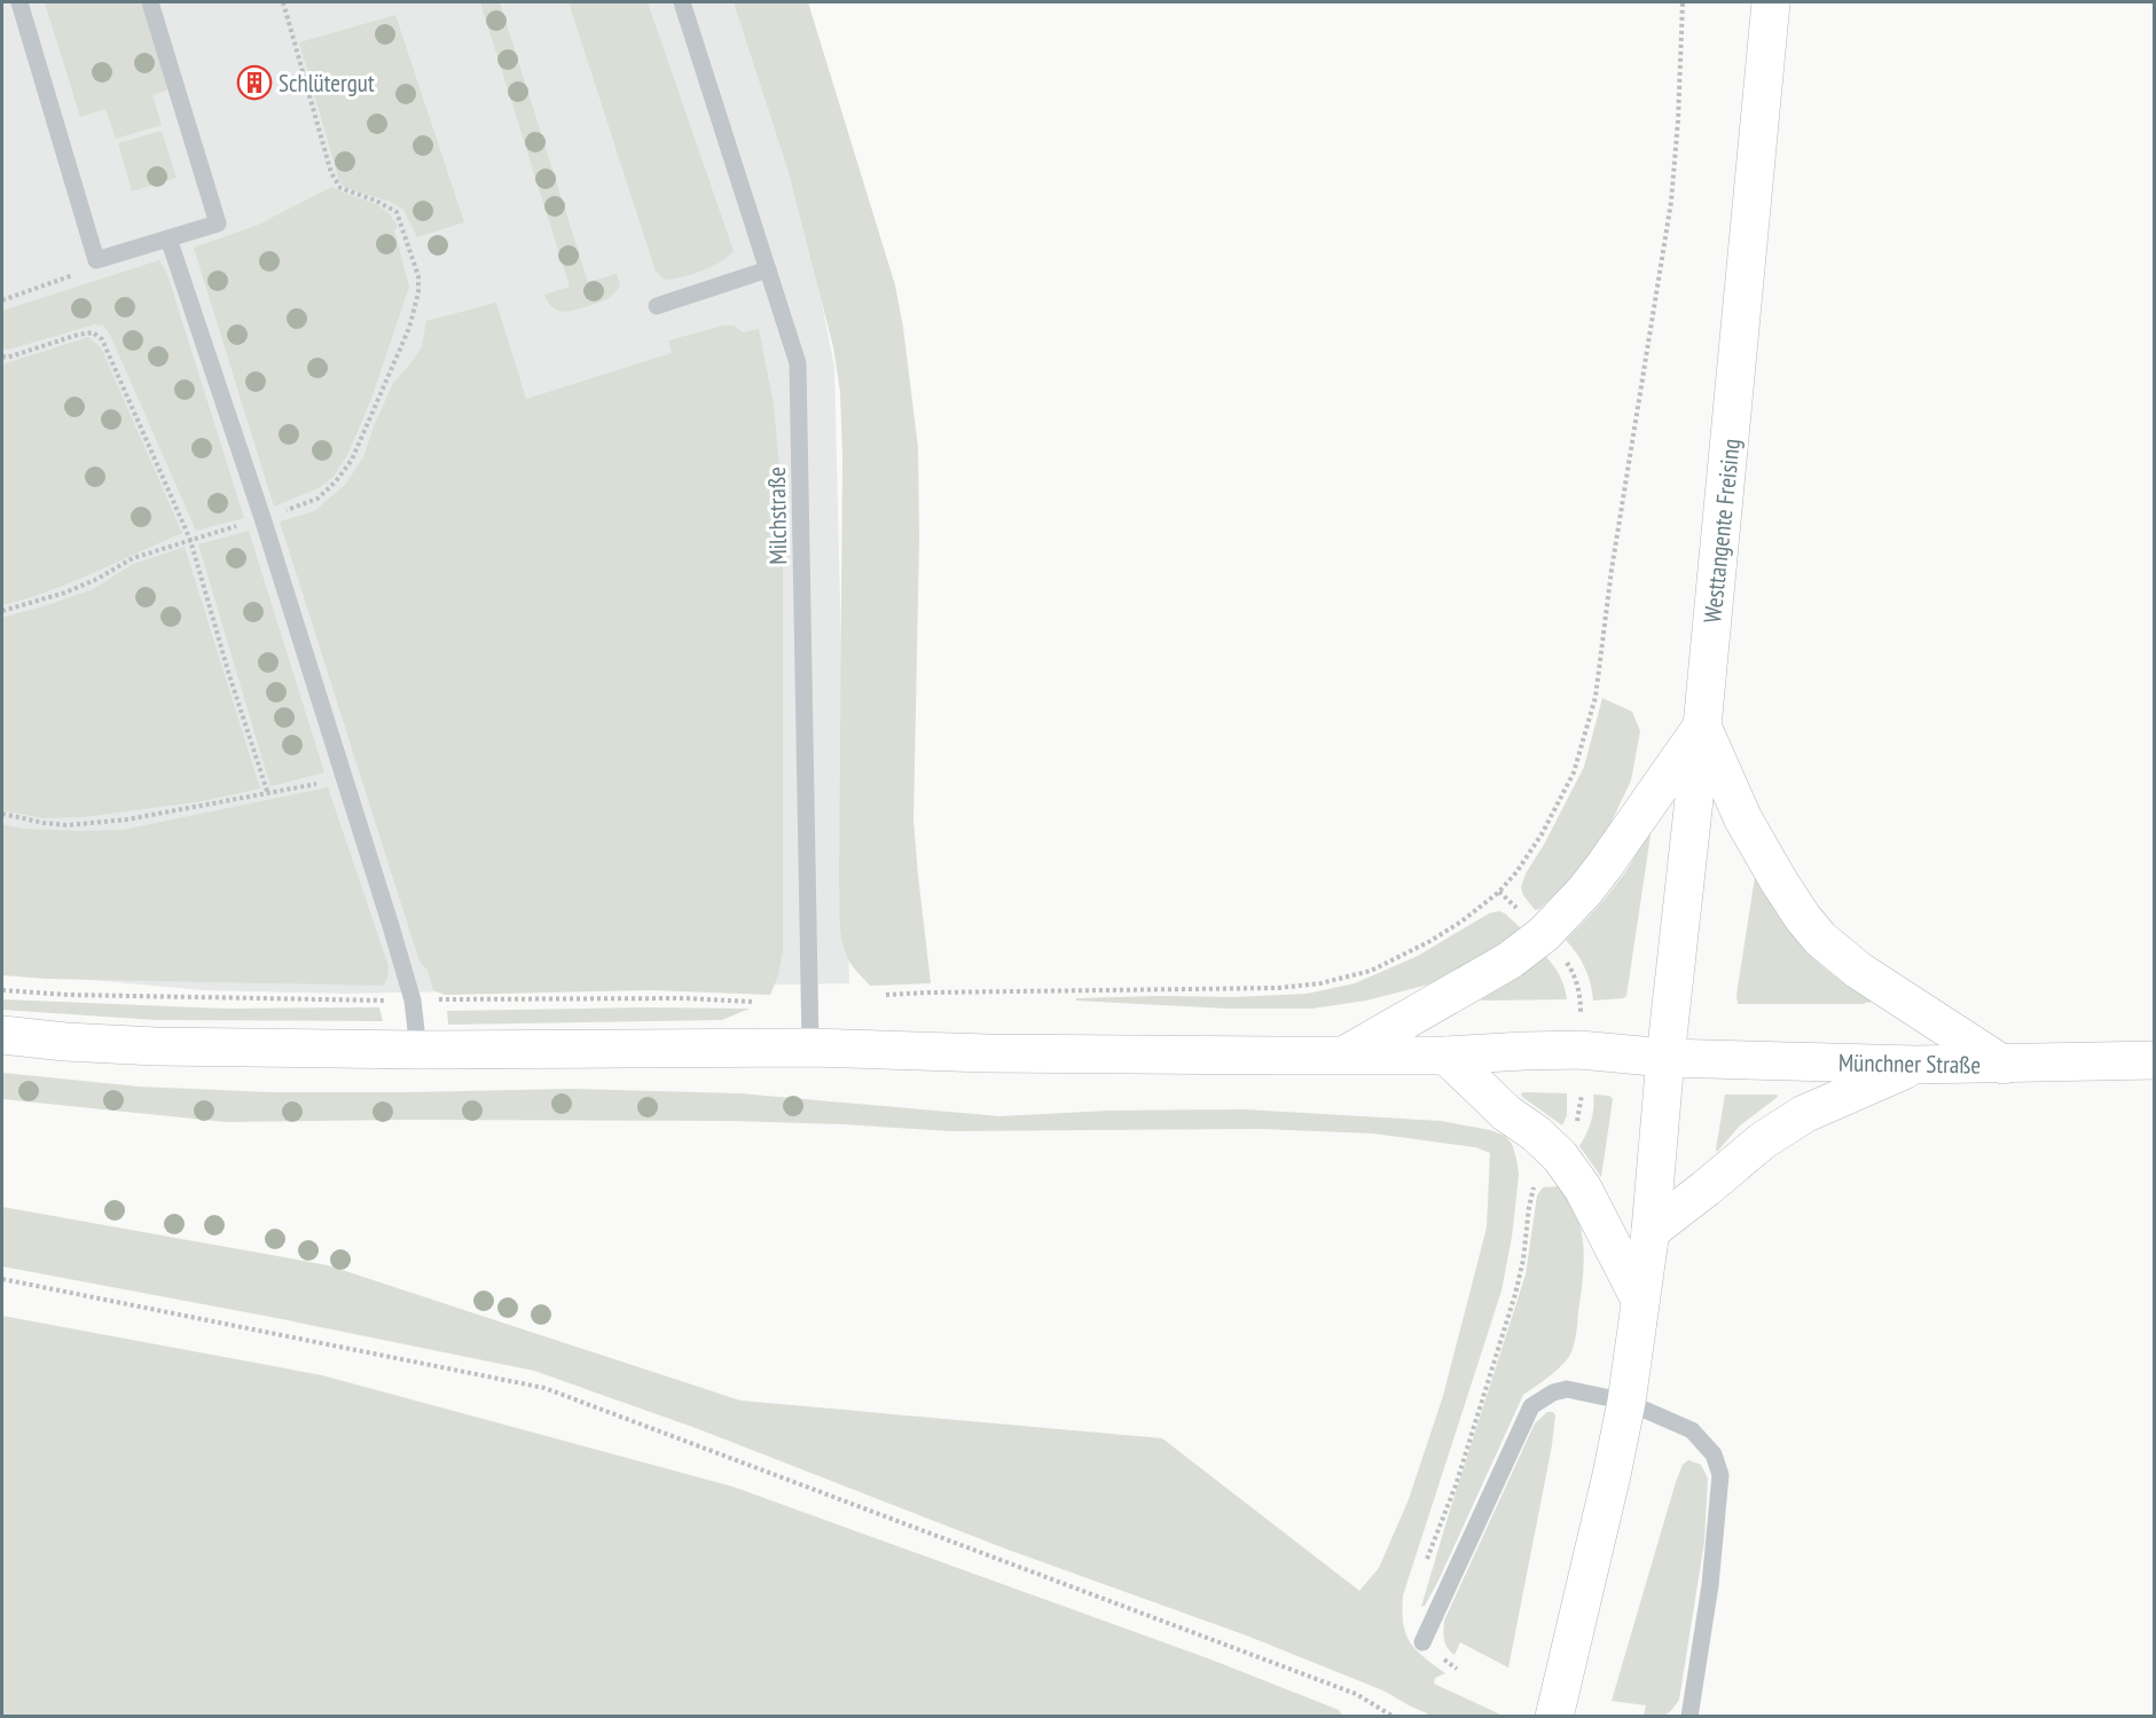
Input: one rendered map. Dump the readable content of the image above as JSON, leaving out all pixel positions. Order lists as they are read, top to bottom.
{
  "streets": {
    "main road": ["Westtangente Freising", "Münchner Straße"],
    "lane": ["Milchstraße"]
  },
  "crossings": [
    ["Milchstraße", "Münchner Straße"],
    ["Westtangente Freising", "Münchner Straße"]
  ],
  "places": {
    "building": ["Schlütergut"]
  }
}
